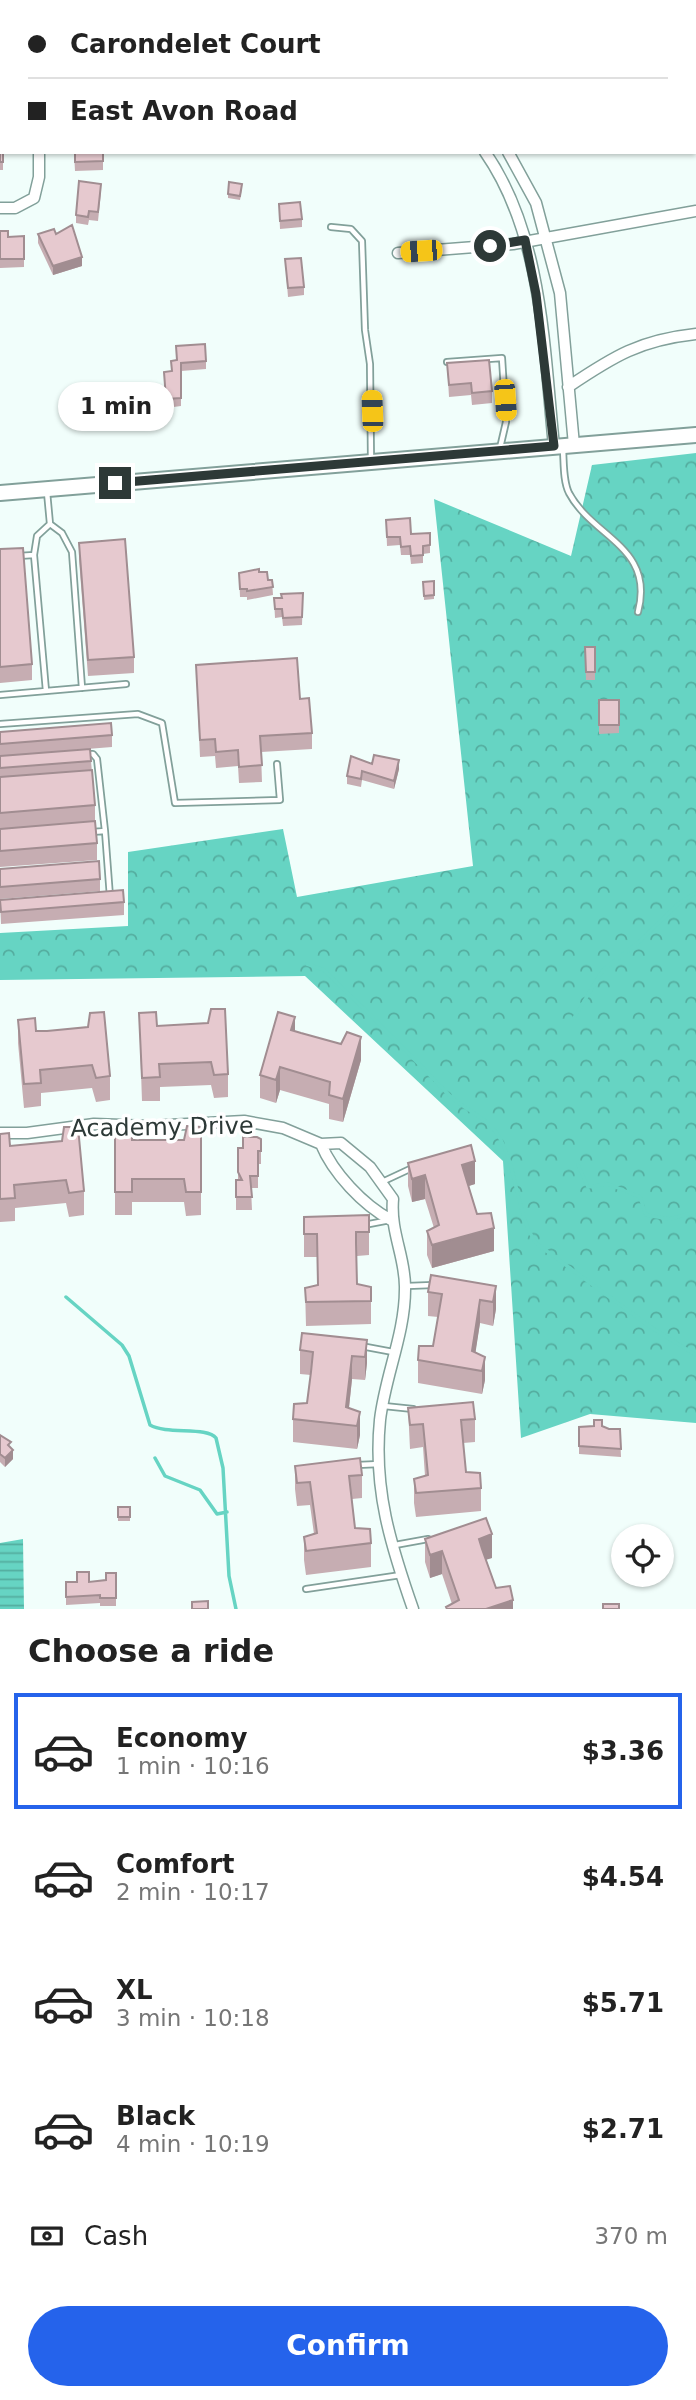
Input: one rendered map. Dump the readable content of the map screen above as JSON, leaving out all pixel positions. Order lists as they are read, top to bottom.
{
  "streets": {
    "street": ["Academy Drive"]
  },
  "page": {
    "banner": ["Carondelet Court", "East Avon Road"],
    "bubble": "1 min",
    "heading": "Choose a ride",
    "list": [
      {
        "name": "Economy",
        "note": "1 min · 10:16",
        "value": "$3.36"
      },
      {
        "name": "Comfort",
        "note": "2 min · 10:17",
        "value": "$4.54"
      },
      {
        "name": "XL",
        "note": "3 min · 10:18",
        "value": "$5.71"
      },
      {
        "name": "Black",
        "note": "4 min · 10:19",
        "value": "$2.71"
      }
    ],
    "pay": ["Cash", "370 m"],
    "buttons": "Confirm"
  }
}
